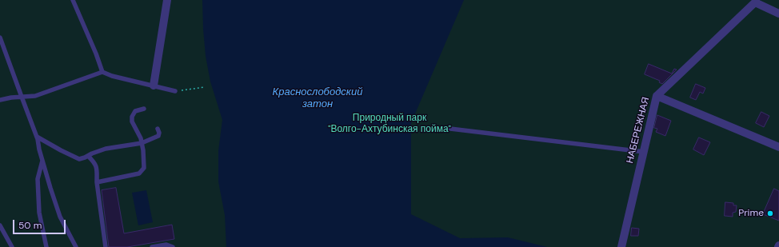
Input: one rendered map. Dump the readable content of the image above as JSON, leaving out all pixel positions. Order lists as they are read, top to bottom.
{
  "streets": {
    "street": ["НАБЕРЕЖНАЯ"]
  },
  "water": ["Краснослободский затон"],
  "parks": ["Природный парк \"Волго-Ахтубинская пойма\""],
  "places": ["Prime"],
  "scale_bar": "50 m"
}
